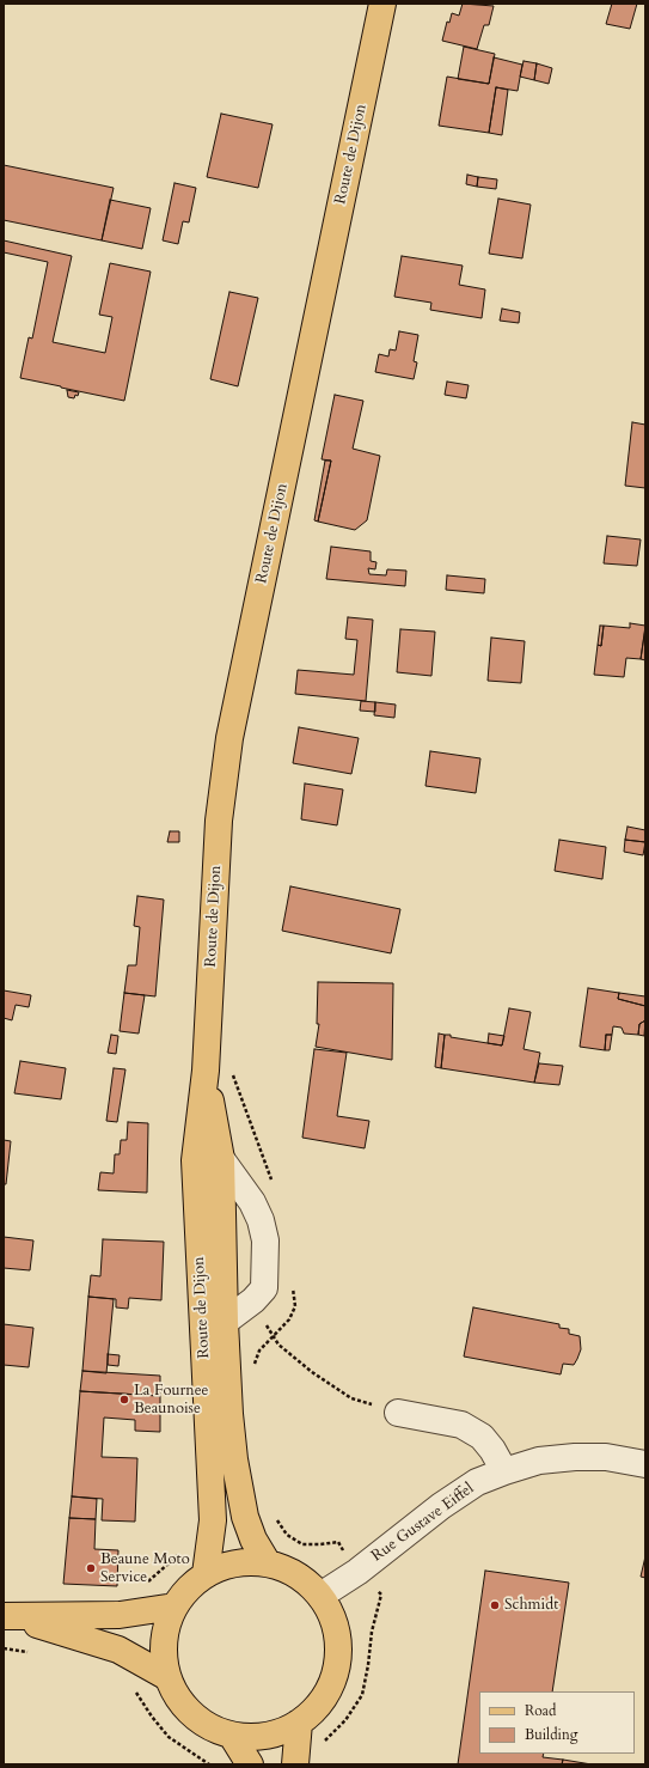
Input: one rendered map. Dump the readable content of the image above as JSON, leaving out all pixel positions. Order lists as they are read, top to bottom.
{
  "streets": {
    "main road": ["Route de Dijon"],
    "street": ["Rue Gustave Eiffel"]
  },
  "places": ["La Fournee Beaunoise", "Beaune Moto Service", "Schmidt"],
  "legend": ["Road", "Building"]
}
